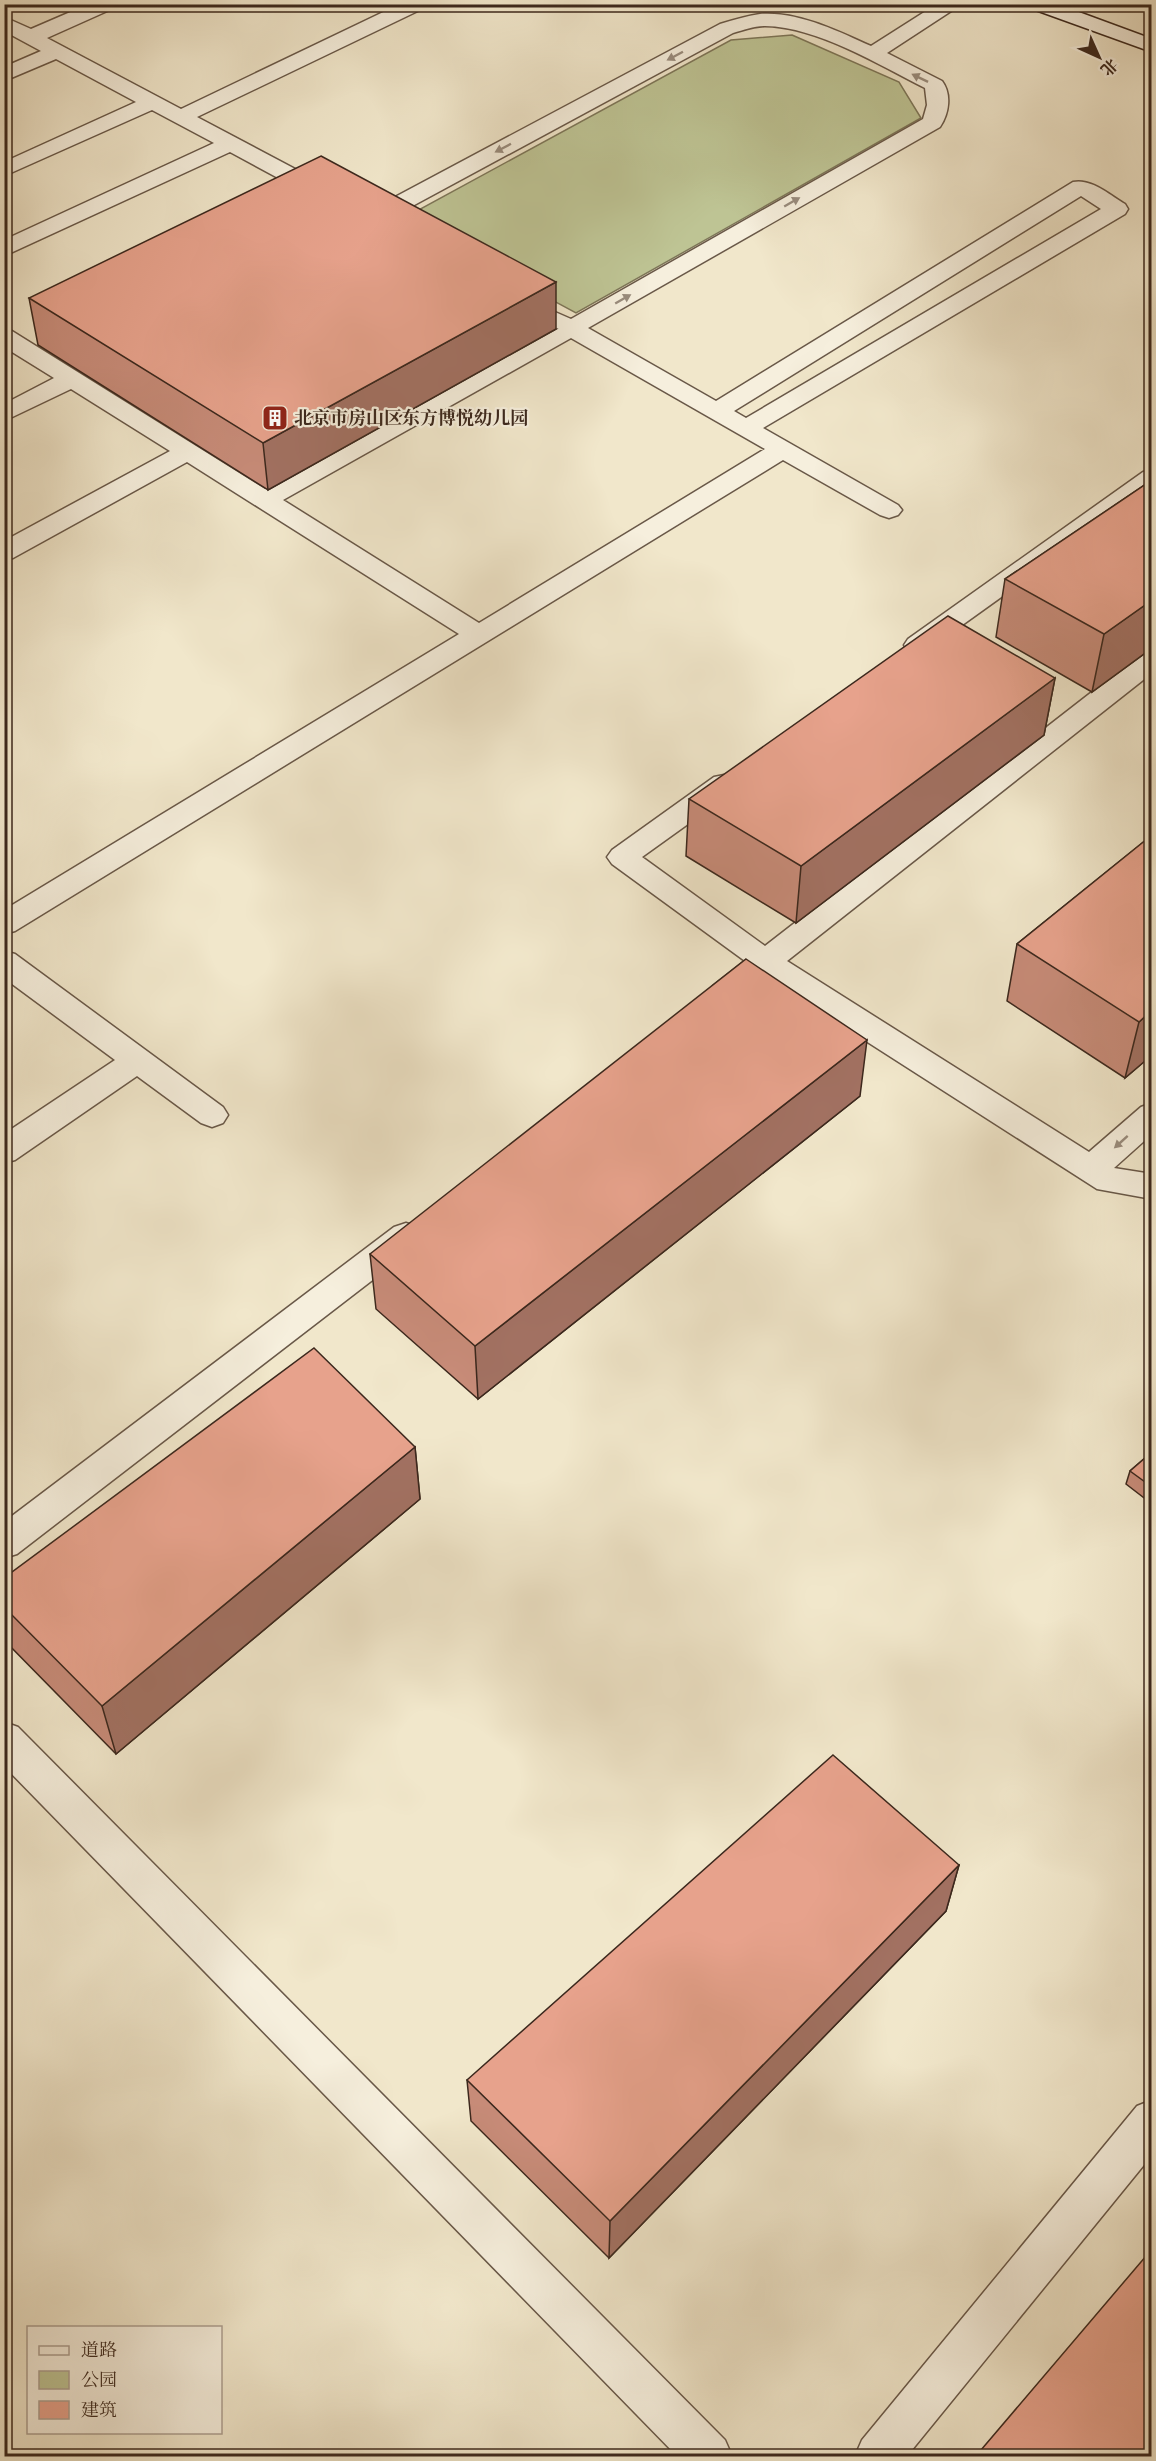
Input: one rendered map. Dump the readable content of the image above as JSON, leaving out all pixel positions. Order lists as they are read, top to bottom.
{
  "places": {
    "building": ["北京市房山区东方博悦幼儿园"]
  },
  "legend": ["道路", "公园", "建筑"],
  "north": "bottom right"
}
